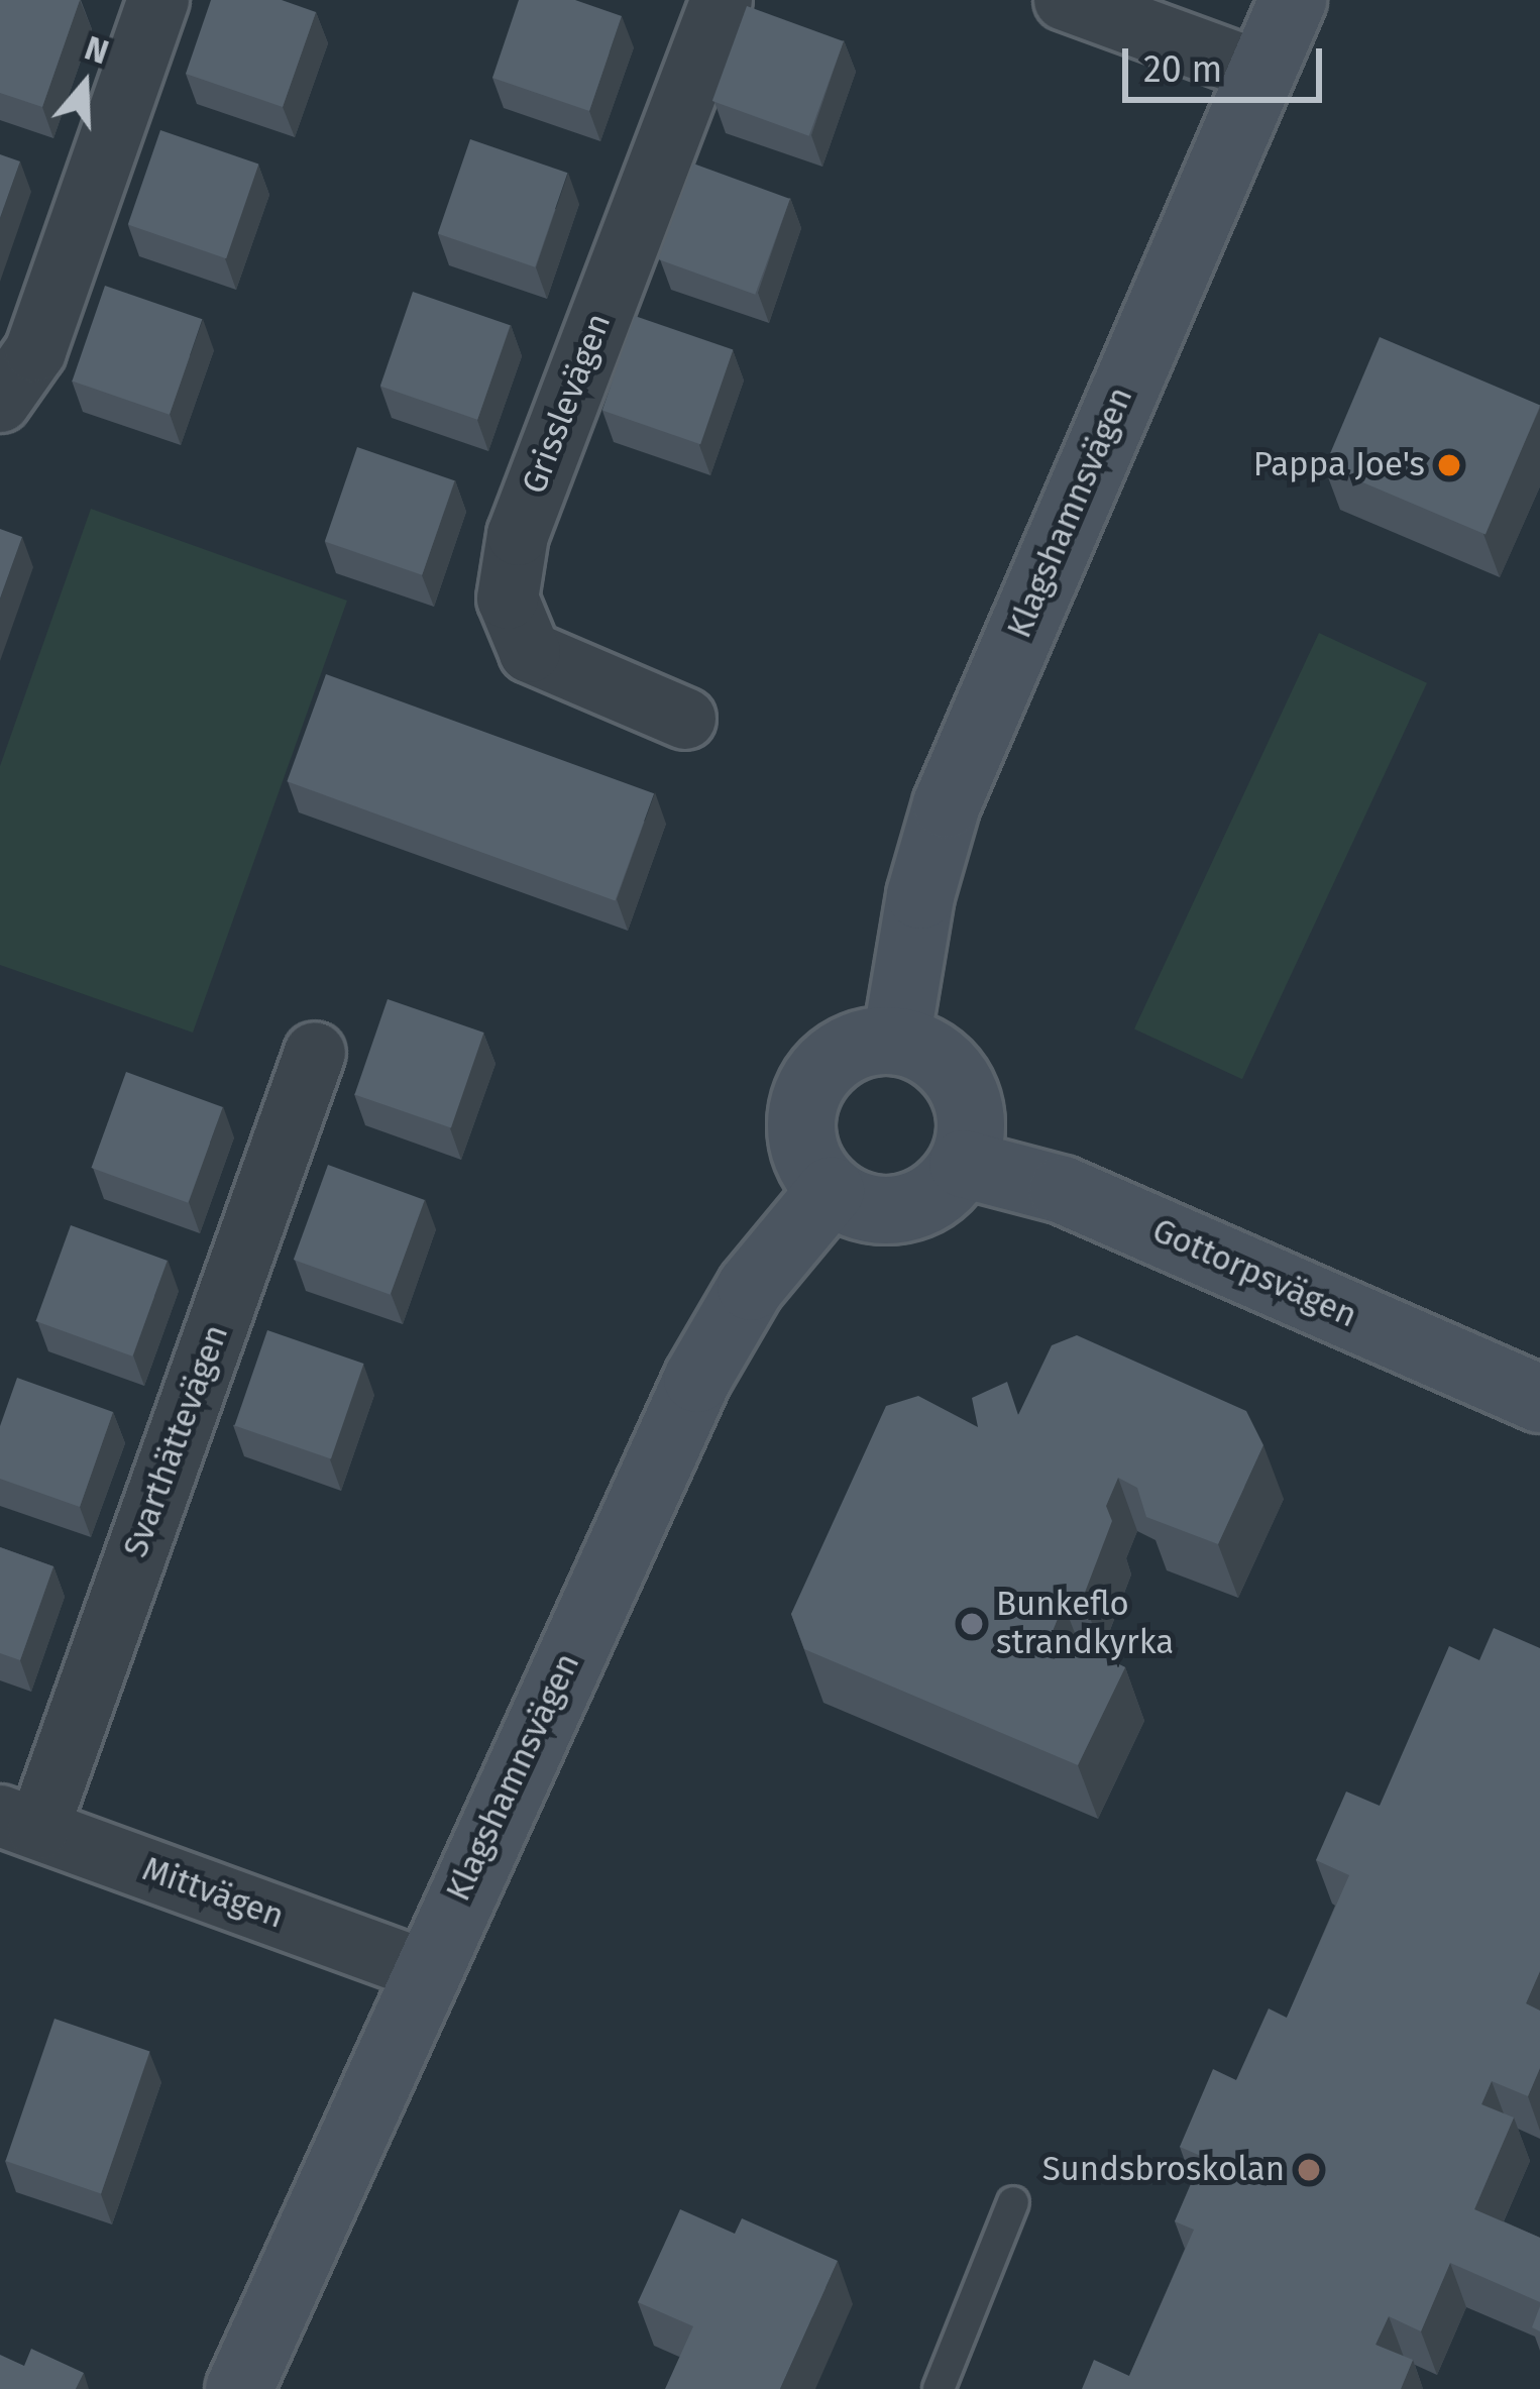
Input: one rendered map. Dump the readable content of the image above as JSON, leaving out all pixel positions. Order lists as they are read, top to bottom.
{
  "streets": {
    "street": [
      "Grisslevägen",
      "Klagshamnsvägen",
      "Gottorpsvägen",
      "Svarthättevägen",
      "Mittvägen"
    ]
  },
  "crossings": [
    ["Klagshamnsvägen", "Gottorpsvägen"],
    ["Klagshamnsvägen", "Mittvägen"],
    ["Svarthättevägen", "Mittvägen"]
  ],
  "places": ["Pappa Joe's", "Bunkeflo strandkyrka", "Sundsbroskolan"],
  "scale_bar": "20 m",
  "north": "top"
}
